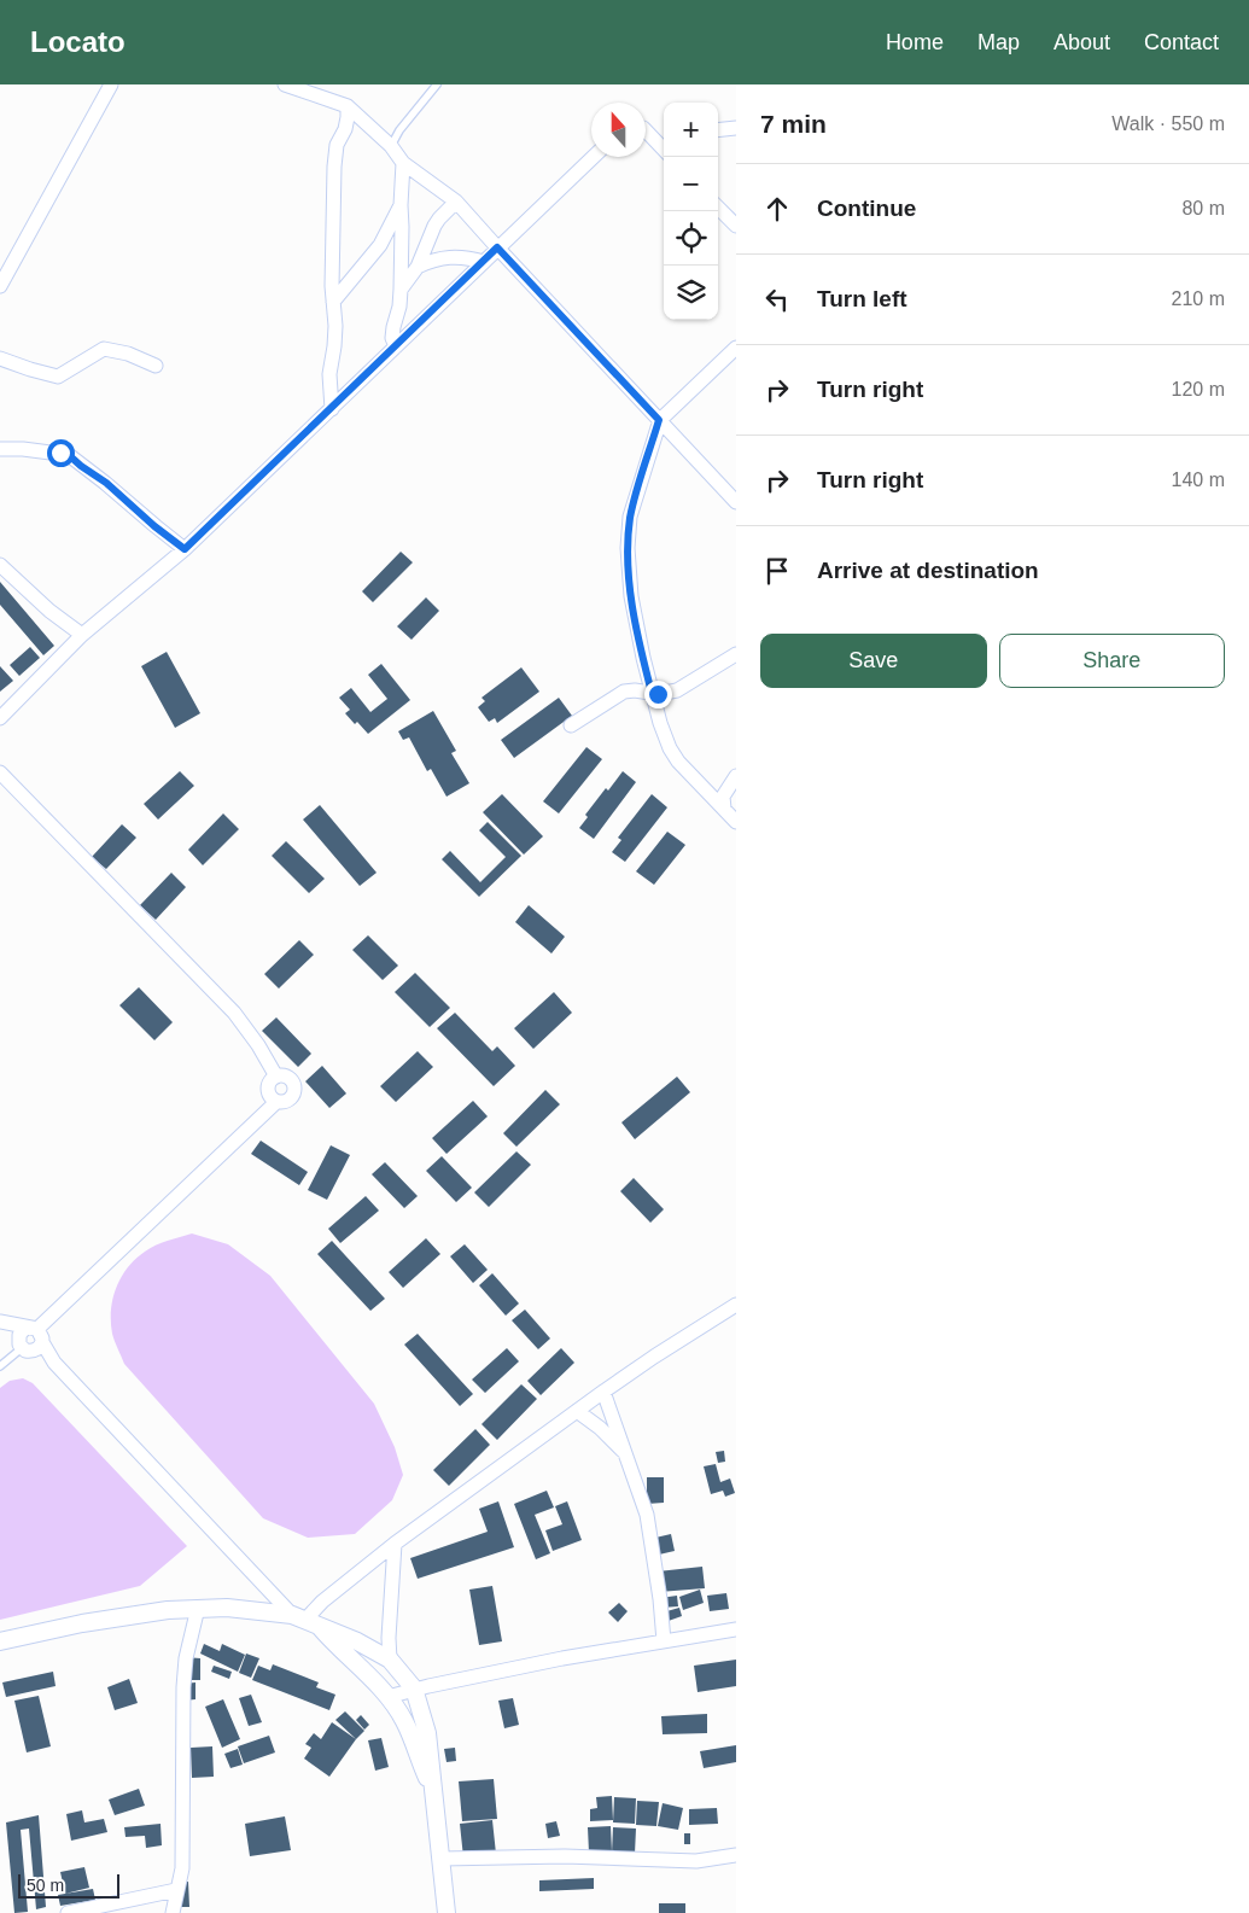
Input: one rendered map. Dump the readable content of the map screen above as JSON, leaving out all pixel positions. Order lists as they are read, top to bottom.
{
  "scale_bar": "50 m",
  "north": "top",
  "page": {
    "header": "Locato",
    "nav": [
      "Home",
      "Map",
      "About",
      "Contact"
    ],
    "heading": ["7 min", "Walk · 550 m"],
    "map_buttons": ["+", "−"],
    "list": [
      ["Continue", "80 m"],
      ["Turn left", "210 m"],
      ["Turn right", "120 m"],
      ["Turn right", "140 m"],
      "Arrive at destination"
    ],
    "buttons": ["Save", "Share"],
    "scale": "50 m"
  }
}
